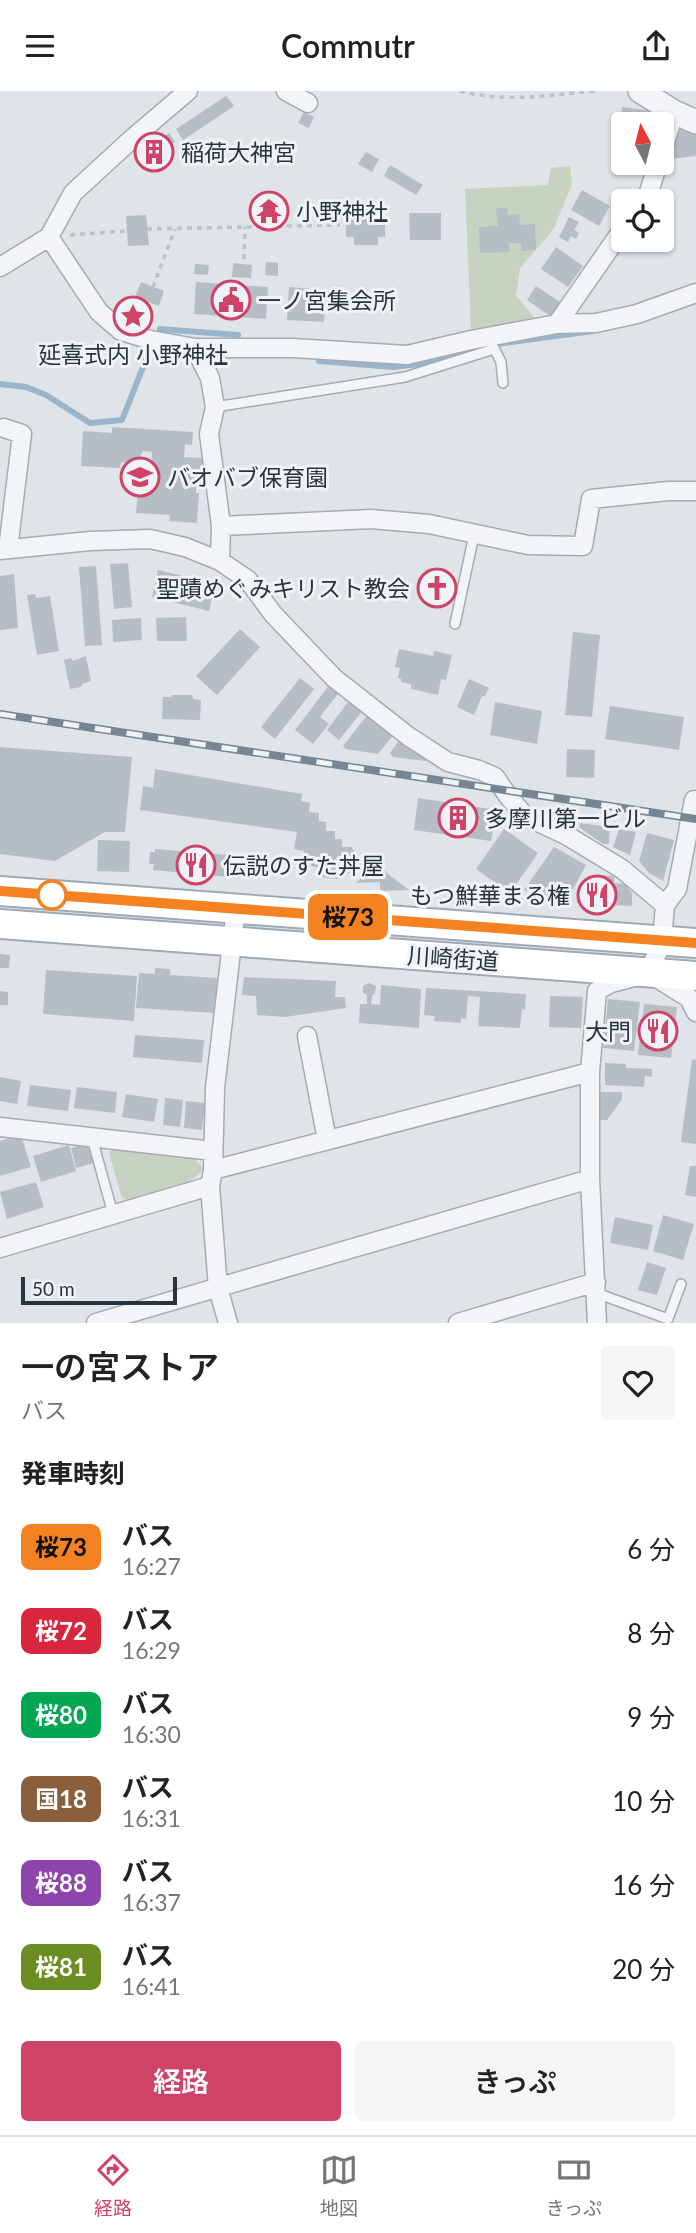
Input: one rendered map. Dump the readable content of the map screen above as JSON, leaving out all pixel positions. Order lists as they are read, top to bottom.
{
  "streets": {
    "main road": ["川崎街道"]
  },
  "places": {
    "building": ["稲荷大神宮", "多摩川第一ビル"],
    "temple": ["小野神社"],
    "public building": ["一ノ宮集会所"],
    "place": ["延喜式内 小野神社"],
    "school or university": ["バオバブ保育園"],
    "church": ["聖蹟めぐみキリスト教会"],
    "restaurant": ["伝説のすた丼屋", "もつ鮮華まる権", "大門"]
  },
  "lines": ["bus line 桜73"],
  "scale_bar": "50 m",
  "north": "top",
  "page": {
    "header": "Commutr",
    "on_map": "桜73",
    "scale": "50 m",
    "heading": [
      ["一の宮ストア", "バス"],
      "発車時刻"
    ],
    "list": [
      {
        "mark": "桜73",
        "name": "バス",
        "note": "16:27",
        "value": "6 分"
      },
      {
        "mark": "桜72",
        "name": "バス",
        "note": "16:29",
        "value": "8 分"
      },
      {
        "mark": "桜80",
        "name": "バス",
        "note": "16:30",
        "value": "9 分"
      },
      {
        "mark": "国18",
        "name": "バス",
        "note": "16:31",
        "value": "10 分"
      },
      {
        "mark": "桜88",
        "name": "バス",
        "note": "16:37",
        "value": "16 分"
      },
      {
        "mark": "桜81",
        "name": "バス",
        "note": "16:41",
        "value": "20 分"
      }
    ],
    "buttons": ["経路", "きっぷ"],
    "tabs": ["経路", "地図", "きっぷ"]
  }
}
